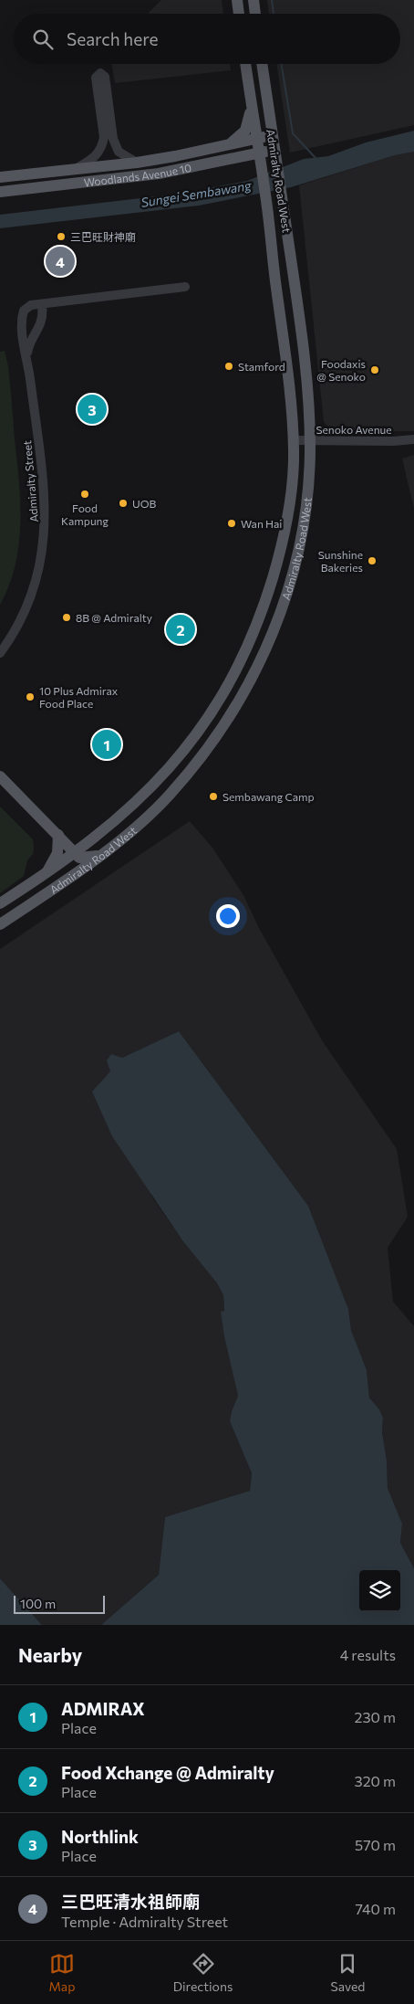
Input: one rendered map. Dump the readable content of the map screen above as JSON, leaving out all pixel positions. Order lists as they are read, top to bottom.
{
  "streets": {
    "main road": ["Woodlands Avenue 10", "Admiralty Road West"],
    "street": ["Senoko Avenue", "Admiralty Street"]
  },
  "crossings": [
    ["Woodlands Avenue 10", "Admiralty Road West"],
    ["Admiralty Road West", "Senoko Avenue"]
  ],
  "water": ["Sungei Sembawang"],
  "places": [
    "三巴旺財神廟",
    "Stamford",
    "Foodaxis @ Senoko",
    "Food Kampung",
    "UOB",
    "Wan Hai",
    "Sunshine Bakeries",
    "8B @ Admiralty",
    "10 Plus Admirax Food Place",
    "Sembawang Camp"
  ],
  "scale_bar": "100 m",
  "page": {
    "search": "Search here",
    "pins": [
      "4",
      "3",
      "2",
      "1"
    ],
    "scale": "100 m",
    "heading": ["Nearby", "4 results"],
    "list": [
      {
        "mark": "1",
        "name": "ADMIRAX",
        "note": "Place",
        "value": "230 m"
      },
      {
        "mark": "2",
        "name": "Food Xchange @ Admiralty",
        "note": "Place",
        "value": "320 m"
      },
      {
        "mark": "3",
        "name": "Northlink",
        "note": "Place",
        "value": "570 m"
      },
      {
        "mark": "4",
        "name": "三巴旺清水祖師廟",
        "note": "Temple · Admiralty Street",
        "value": "740 m"
      }
    ],
    "nav": ["Map", "Directions", "Saved"]
  }
}
